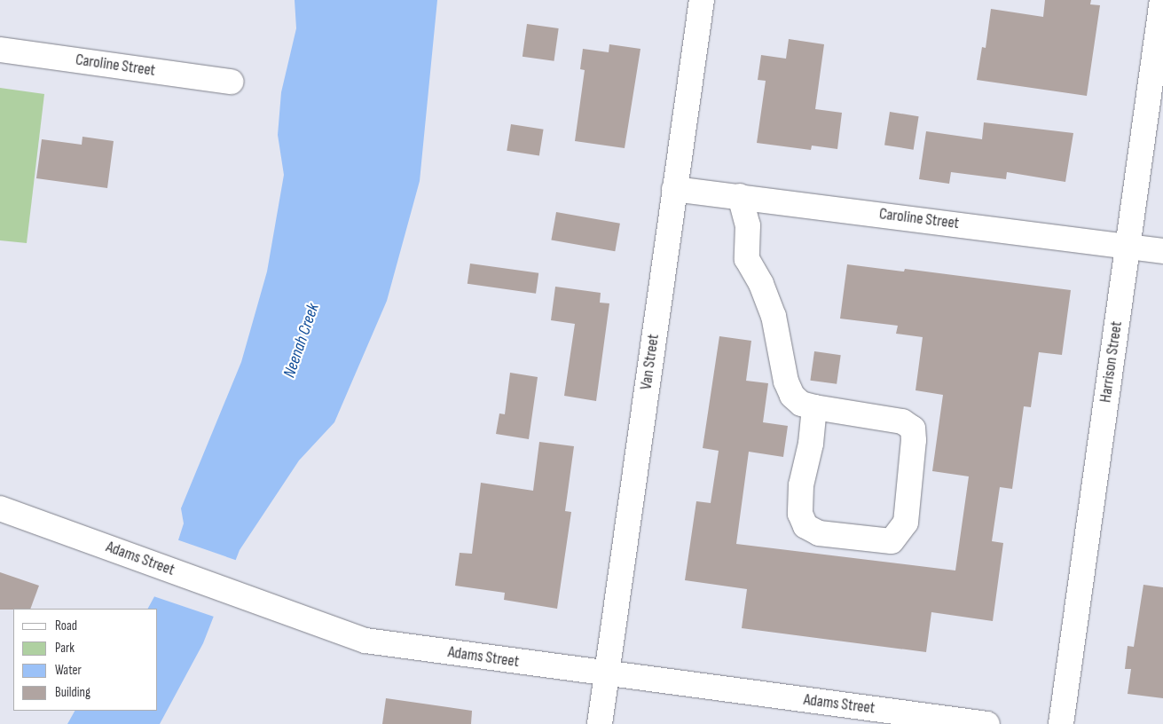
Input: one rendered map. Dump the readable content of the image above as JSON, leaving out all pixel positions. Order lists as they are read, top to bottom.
{
  "streets": {
    "street": [
      "Caroline Street",
      "Van Street",
      "Harrison Street",
      "Adams Street"
    ]
  },
  "crossings": [
    ["Caroline Street", "Van Street"],
    ["Caroline Street", "Harrison Street"],
    ["Van Street", "Adams Street"]
  ],
  "water": ["Neenah Creek"],
  "legend": [
    "Road",
    "Park",
    "Water",
    "Building"
  ]
}
